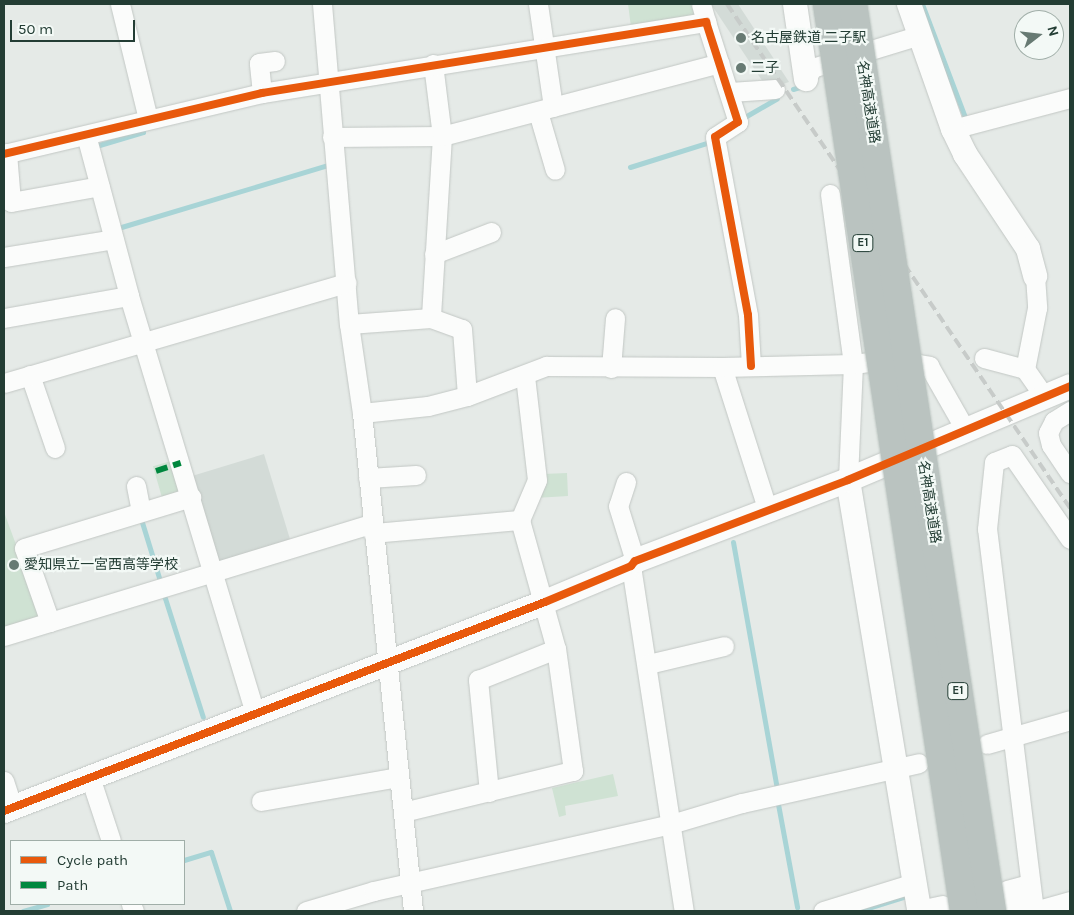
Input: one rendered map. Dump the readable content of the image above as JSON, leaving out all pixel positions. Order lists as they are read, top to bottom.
{
  "streets": {
    "highway": ["名神高速道路", "E1"]
  },
  "places": ["名古屋鉄道 二子駅", "二子", "愛知県立一宮西高等学校"],
  "legend": ["Cycle path", "Path"],
  "scale_bar": "50 m",
  "north": "right"
}
